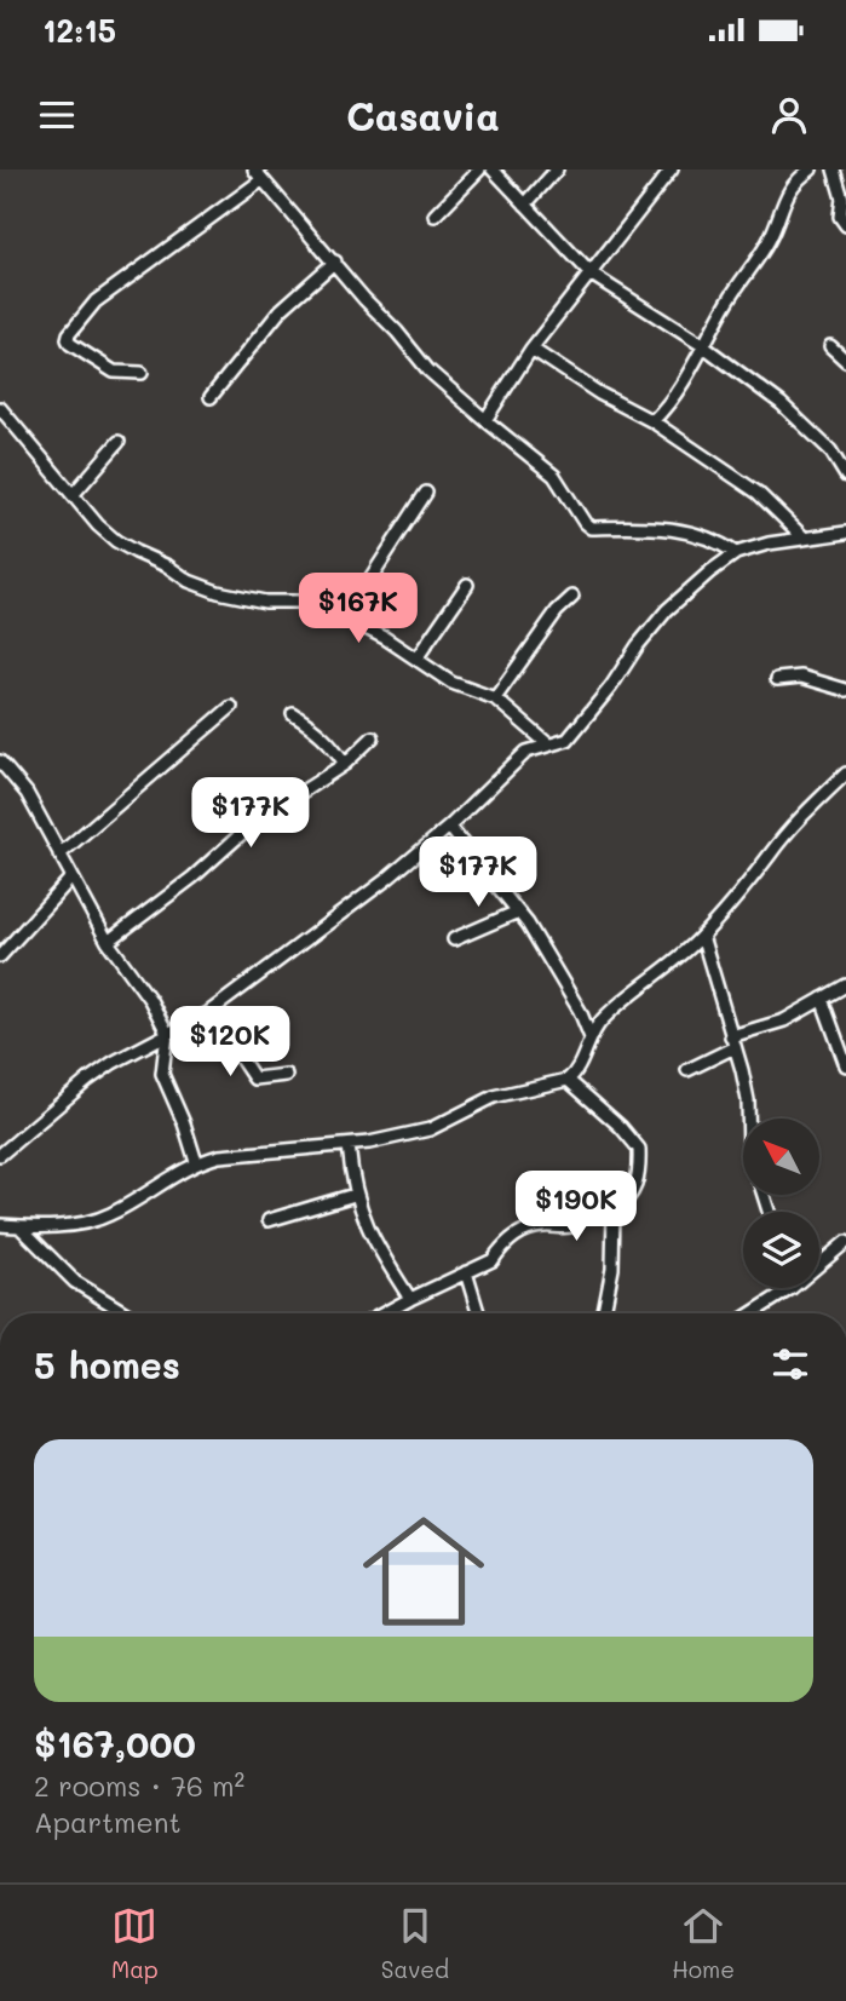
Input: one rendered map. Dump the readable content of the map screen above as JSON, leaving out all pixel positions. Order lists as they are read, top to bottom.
{
  "north": "top left",
  "page": {
    "status": "12:15",
    "header": "Casavia",
    "price": [
      "$167K",
      "$177K",
      "$177K",
      "$120K",
      "$190K"
    ],
    "heading": "5 homes",
    "list": [
      {
        "name": "$167,000",
        "note": "2 rooms · 76 m² · Apartment"
      }
    ],
    "tabs": ["Map", "Saved", "Home"]
  }
}
